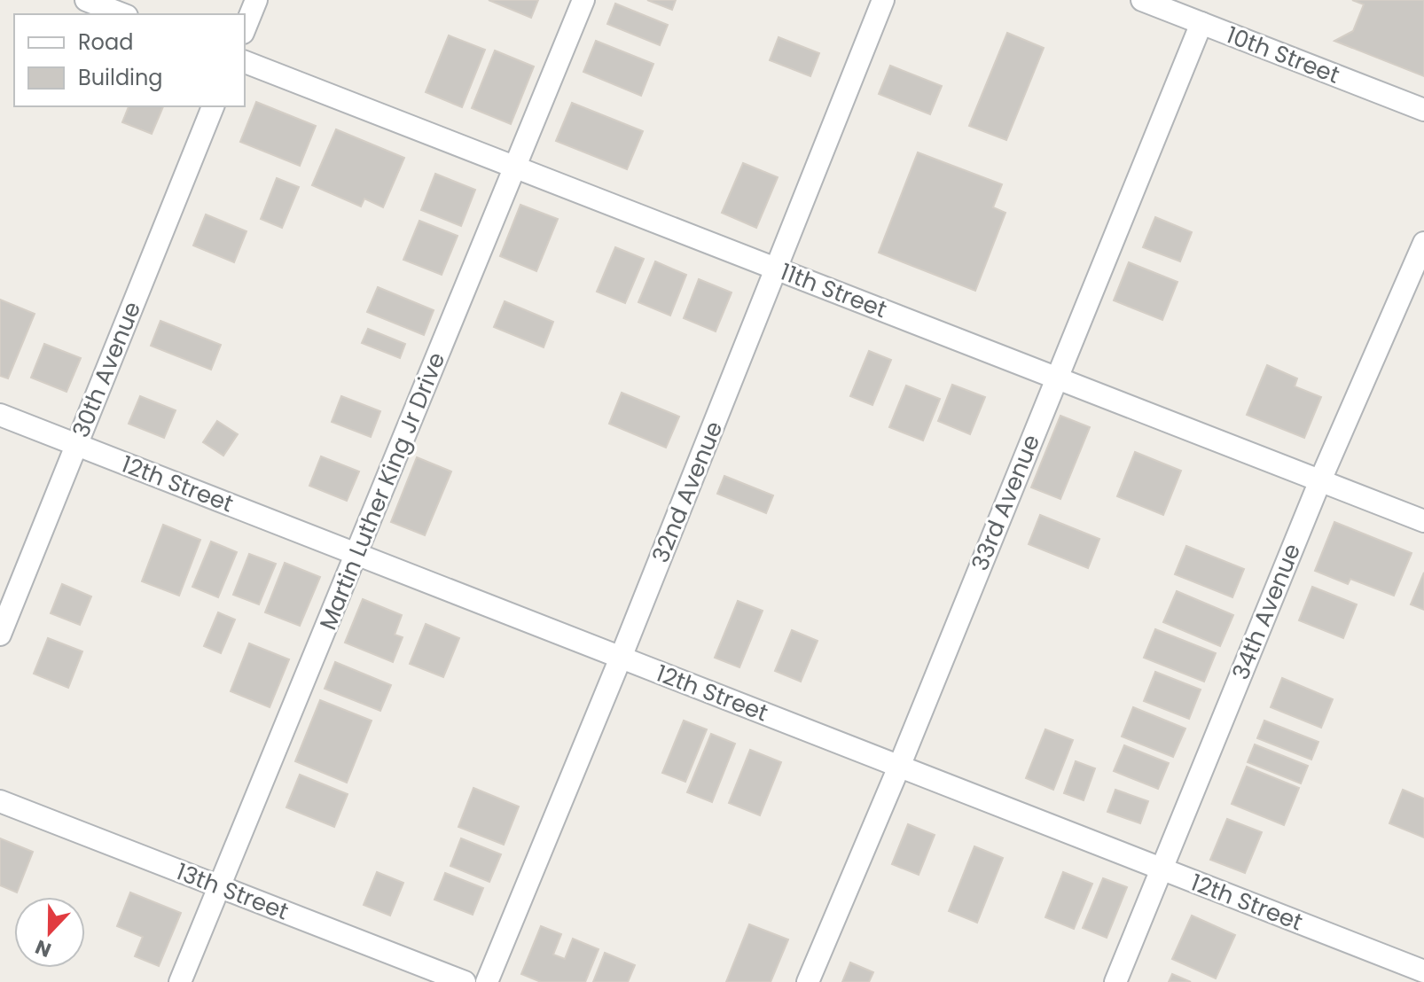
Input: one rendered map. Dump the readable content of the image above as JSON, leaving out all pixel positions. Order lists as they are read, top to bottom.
{
  "streets": {
    "street": [
      "10th Street",
      "11th Street",
      "30th Avenue",
      "12th Street",
      "Martin Luther King Jr Drive",
      "32nd Avenue",
      "33rd Avenue",
      "34th Avenue",
      "13th Street"
    ]
  },
  "crossings": [
    ["10th Street", "33rd Avenue"],
    ["11th Street", "Martin Luther King Jr Drive"],
    ["11th Street", "32nd Avenue"],
    ["11th Street", "33rd Avenue"],
    ["11th Street", "34th Avenue"],
    ["30th Avenue", "12th Street"],
    ["12th Street", "Martin Luther King Jr Drive"],
    ["12th Street", "32nd Avenue"],
    ["12th Street", "33rd Avenue"],
    ["12th Street", "34th Avenue"],
    ["Martin Luther King Jr Drive", "13th Street"]
  ],
  "legend": ["Road", "Building"],
  "north": "bottom"
}
